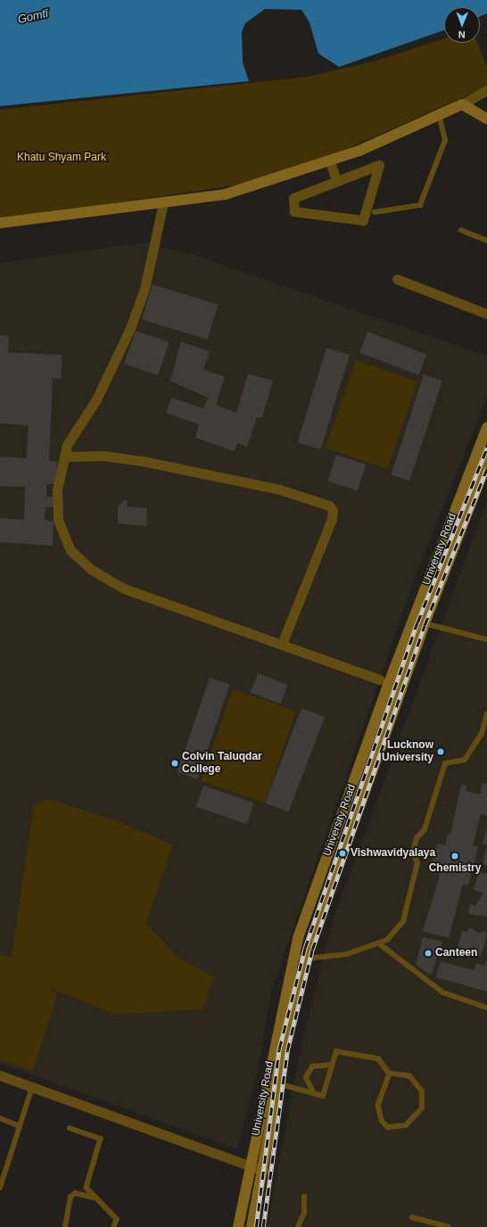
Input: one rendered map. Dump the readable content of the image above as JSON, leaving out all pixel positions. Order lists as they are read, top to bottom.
{
  "streets": {
    "main road": ["University Road"]
  },
  "water": ["Gomtī"],
  "parks": ["Khatu Shyam Park"],
  "places": [
    "Lucknow University",
    "Colvin Taluqdar College",
    "Vishwavidyalaya",
    "Chemistry",
    "Canteen"
  ],
  "north": "bottom"
}
